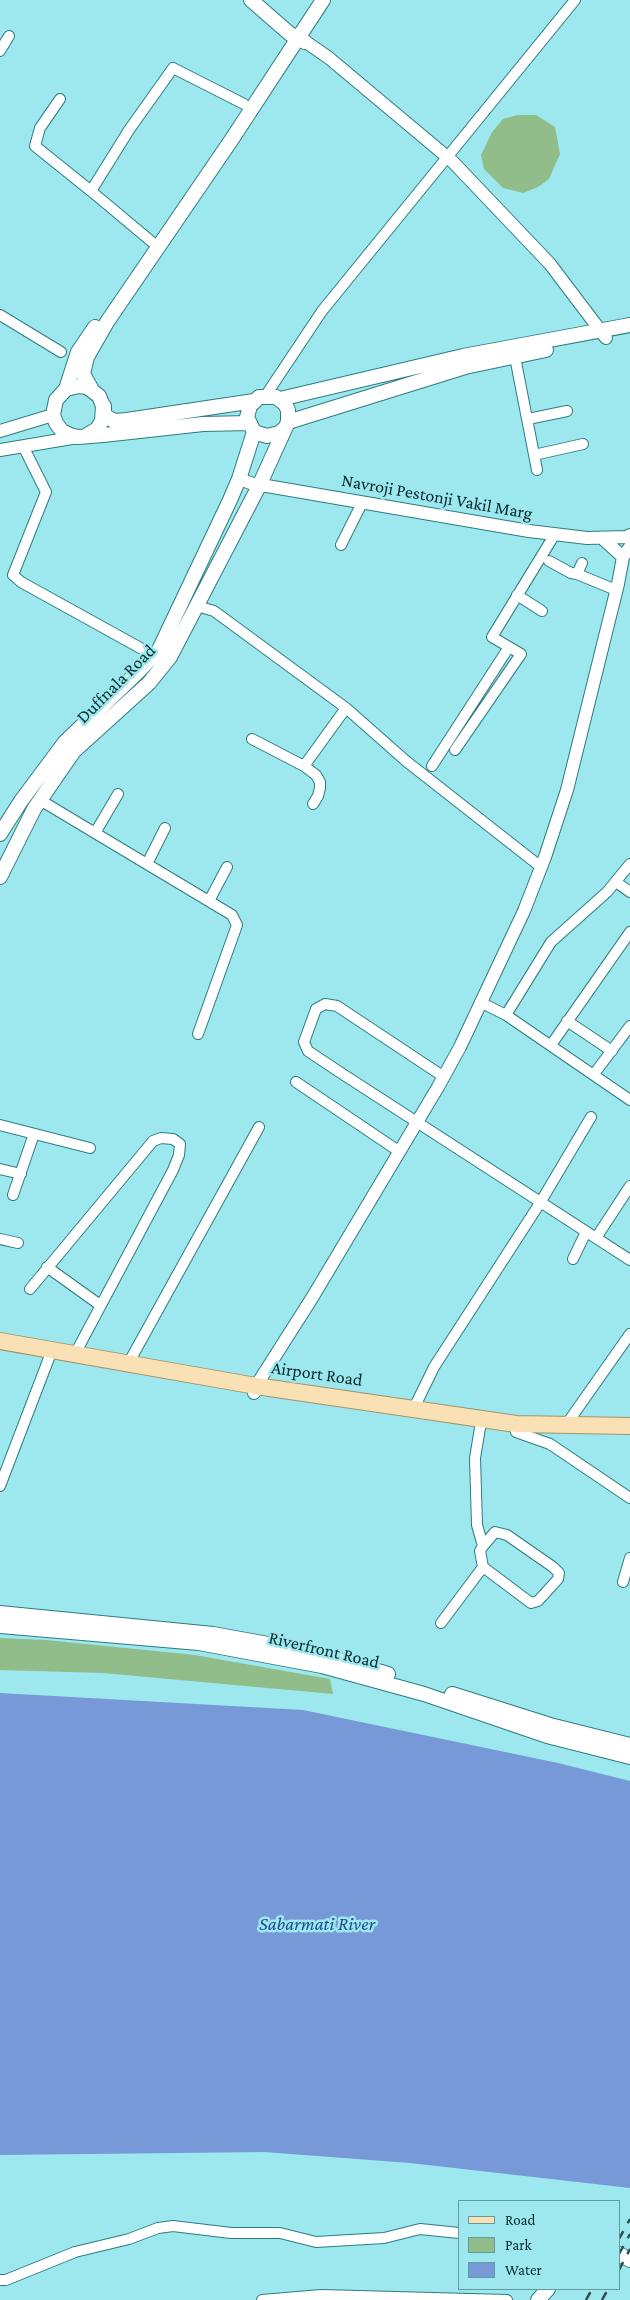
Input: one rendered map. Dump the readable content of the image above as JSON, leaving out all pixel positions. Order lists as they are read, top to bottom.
{
  "streets": {
    "main road": ["Duffnala Road", "Airport Road", "Riverfront Road"],
    "street": ["Navroji Pestonji Vakil Marg"]
  },
  "crossings": [
    ["Navroji Pestonji Vakil Marg", "Duffnala Road"]
  ],
  "water": ["Sabarmati River"],
  "legend": ["Road", "Park", "Water"]
}
